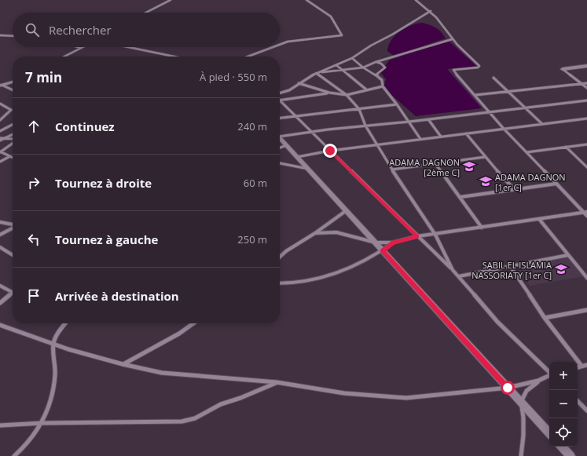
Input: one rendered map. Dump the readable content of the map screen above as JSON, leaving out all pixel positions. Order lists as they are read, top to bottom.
{
  "places": {
    "school or university": ["ADAMA DAGNON [2ème C]", "ADAMA DAGNON [1er C]", "SABIL EL ISLAMIA NASSORIATY [1er C]"]
  },
  "page": {
    "search": "Rechercher",
    "heading": ["7 min", "À pied · 550 m"],
    "list": [
      ["Continuez", "240 m"],
      ["Tournez à droite", "60 m"],
      ["Tournez à gauche", "250 m"],
      "Arrivée à destination"
    ],
    "map_buttons": ["+", "−"]
  }
}
